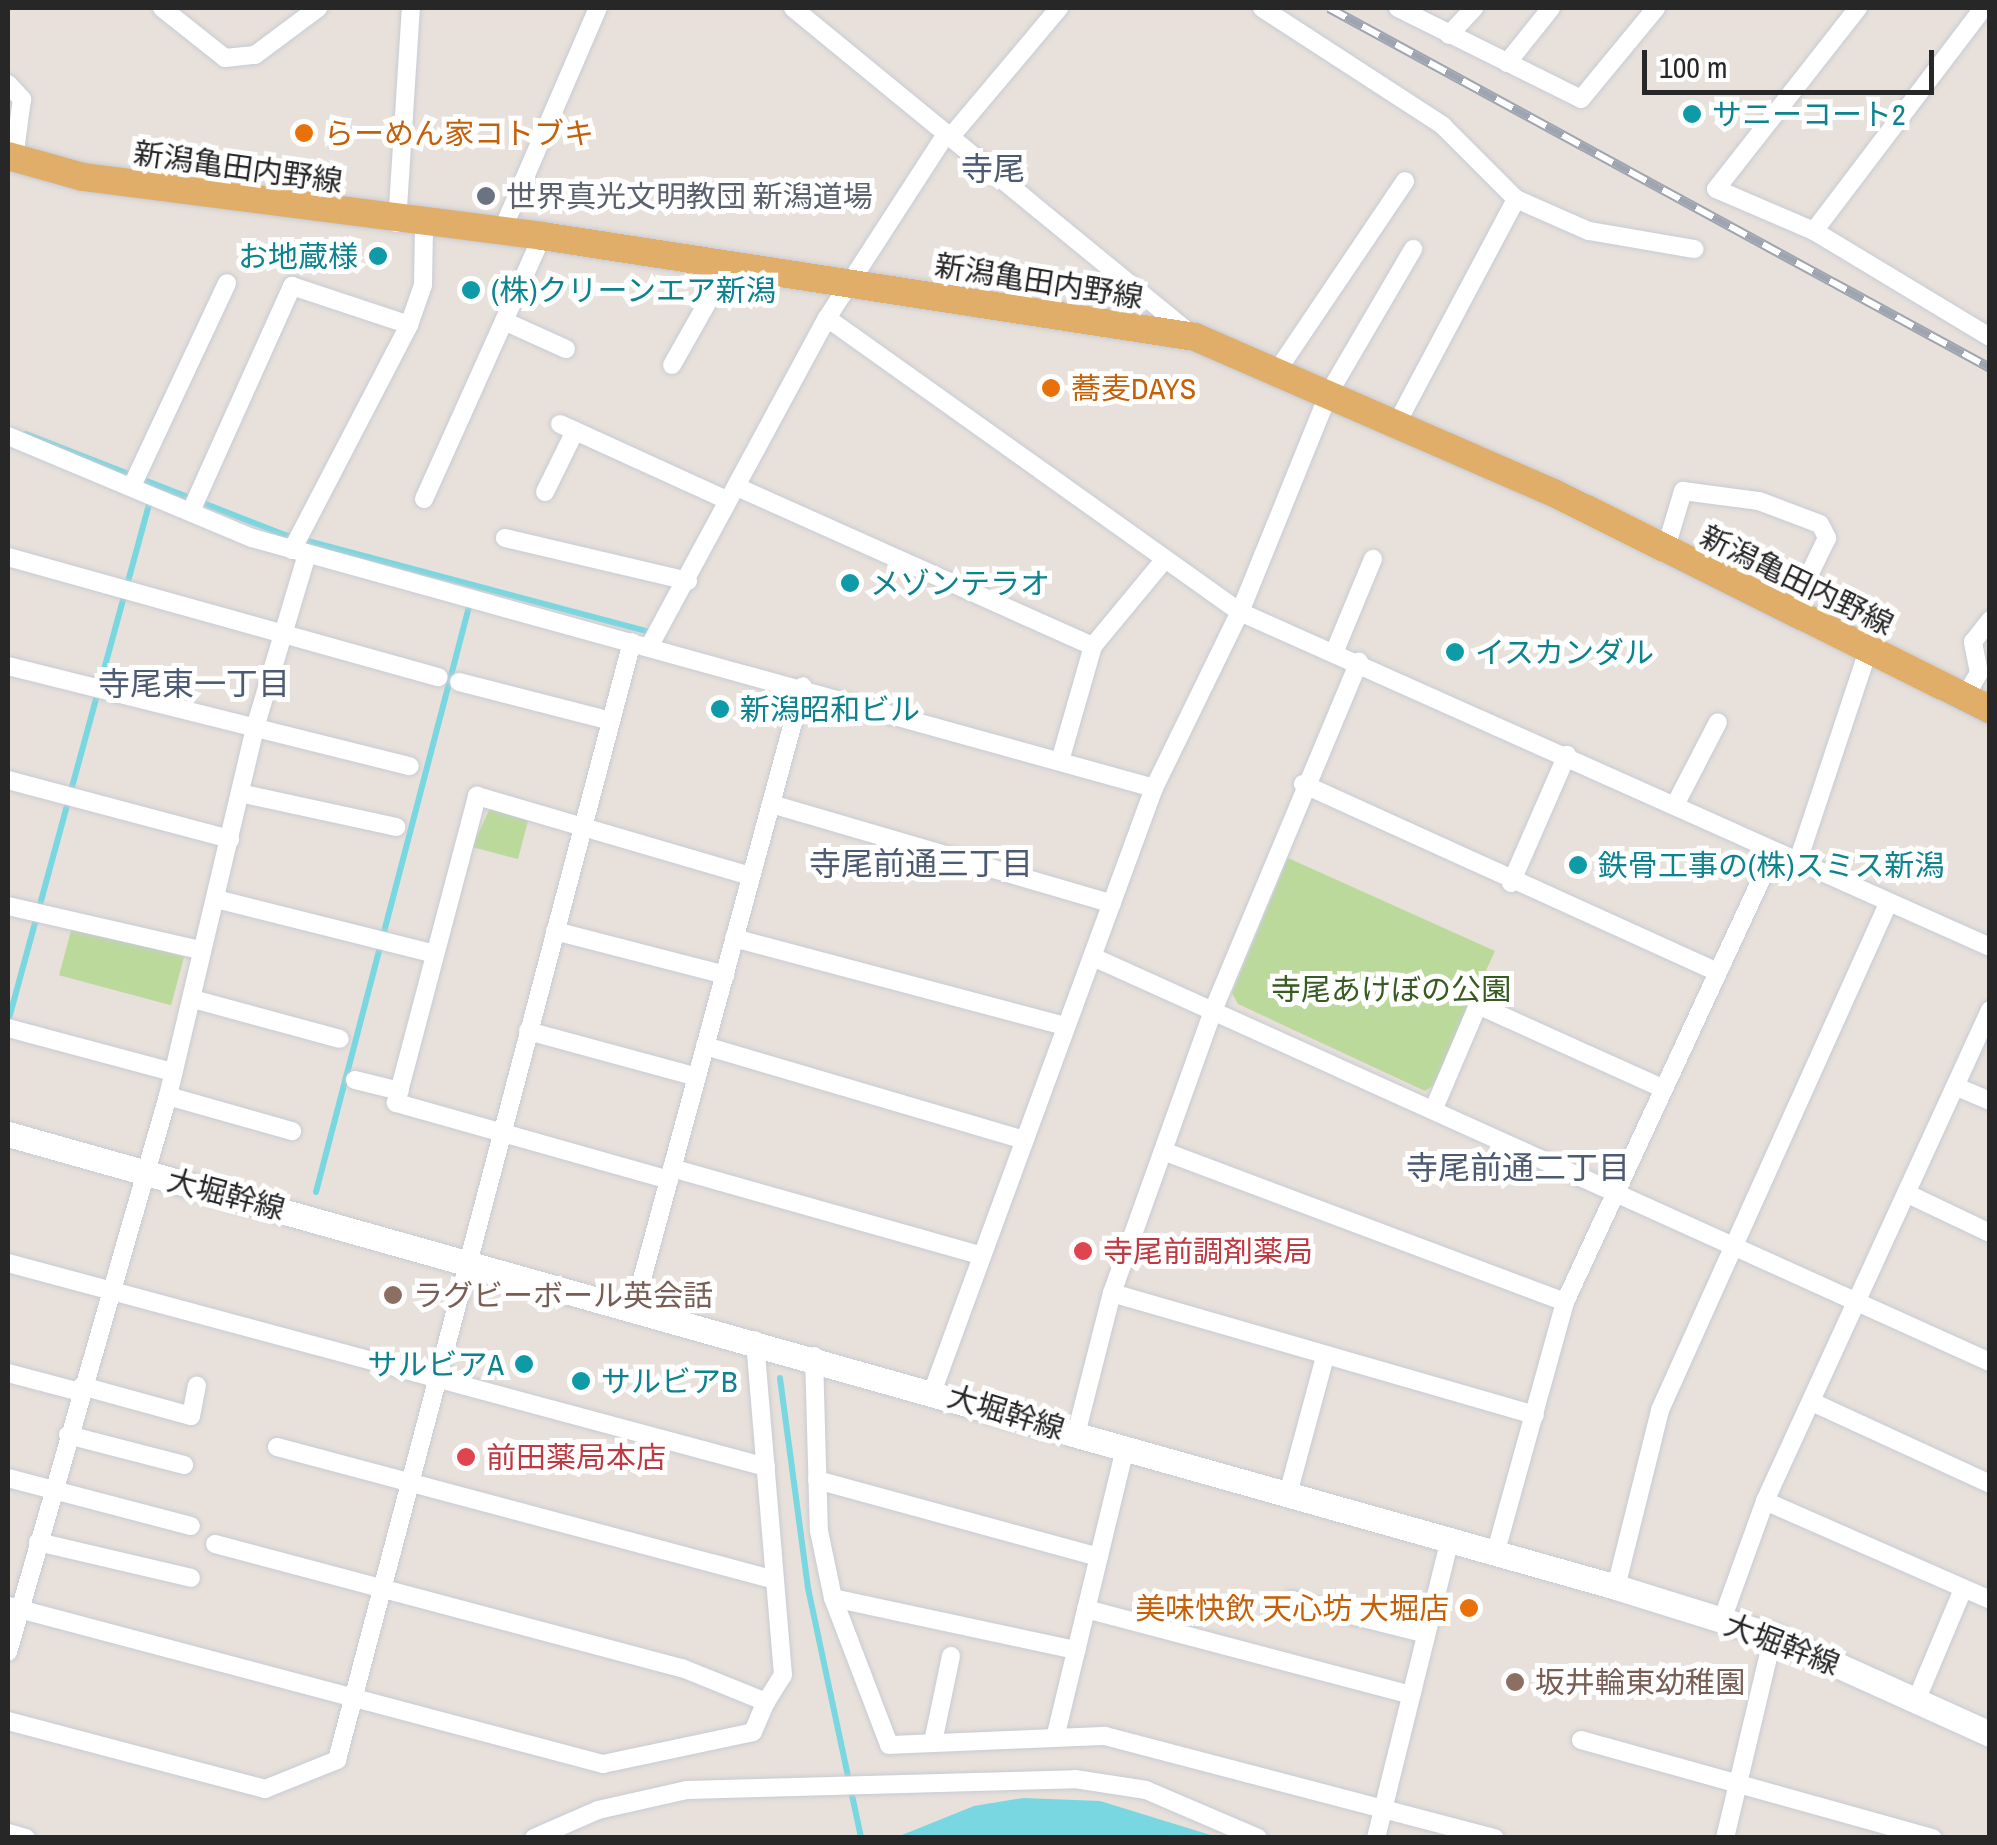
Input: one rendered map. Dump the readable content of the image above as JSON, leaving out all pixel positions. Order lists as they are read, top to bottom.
{
  "streets": {
    "main road": ["新潟亀田内野線"],
    "street": ["大堀幹線"]
  },
  "districts": [
    "寺尾",
    "寺尾東一丁目",
    "寺尾前通三丁目",
    "寺尾前通二丁目"
  ],
  "parks": ["寺尾あけぼの公園"],
  "places": [
    "サニーコート2",
    "らーめん家コトブキ",
    "世界真光文明教団 新潟道場",
    "お地蔵様",
    "(株)クリーンエア新潟",
    "蕎麦DAYS",
    "メゾンテラオ",
    "イスカンダル",
    "新潟昭和ビル",
    "鉄骨工事の(株)スミス新潟",
    "寺尾前調剤薬局",
    "ラグビーボール英会話",
    "サルビアA",
    "サルビアB",
    "前田薬局本店",
    "美味快飲 天心坊 大堀店",
    "坂井輪東幼稚園"
  ],
  "scale_bar": "100 m"
}
